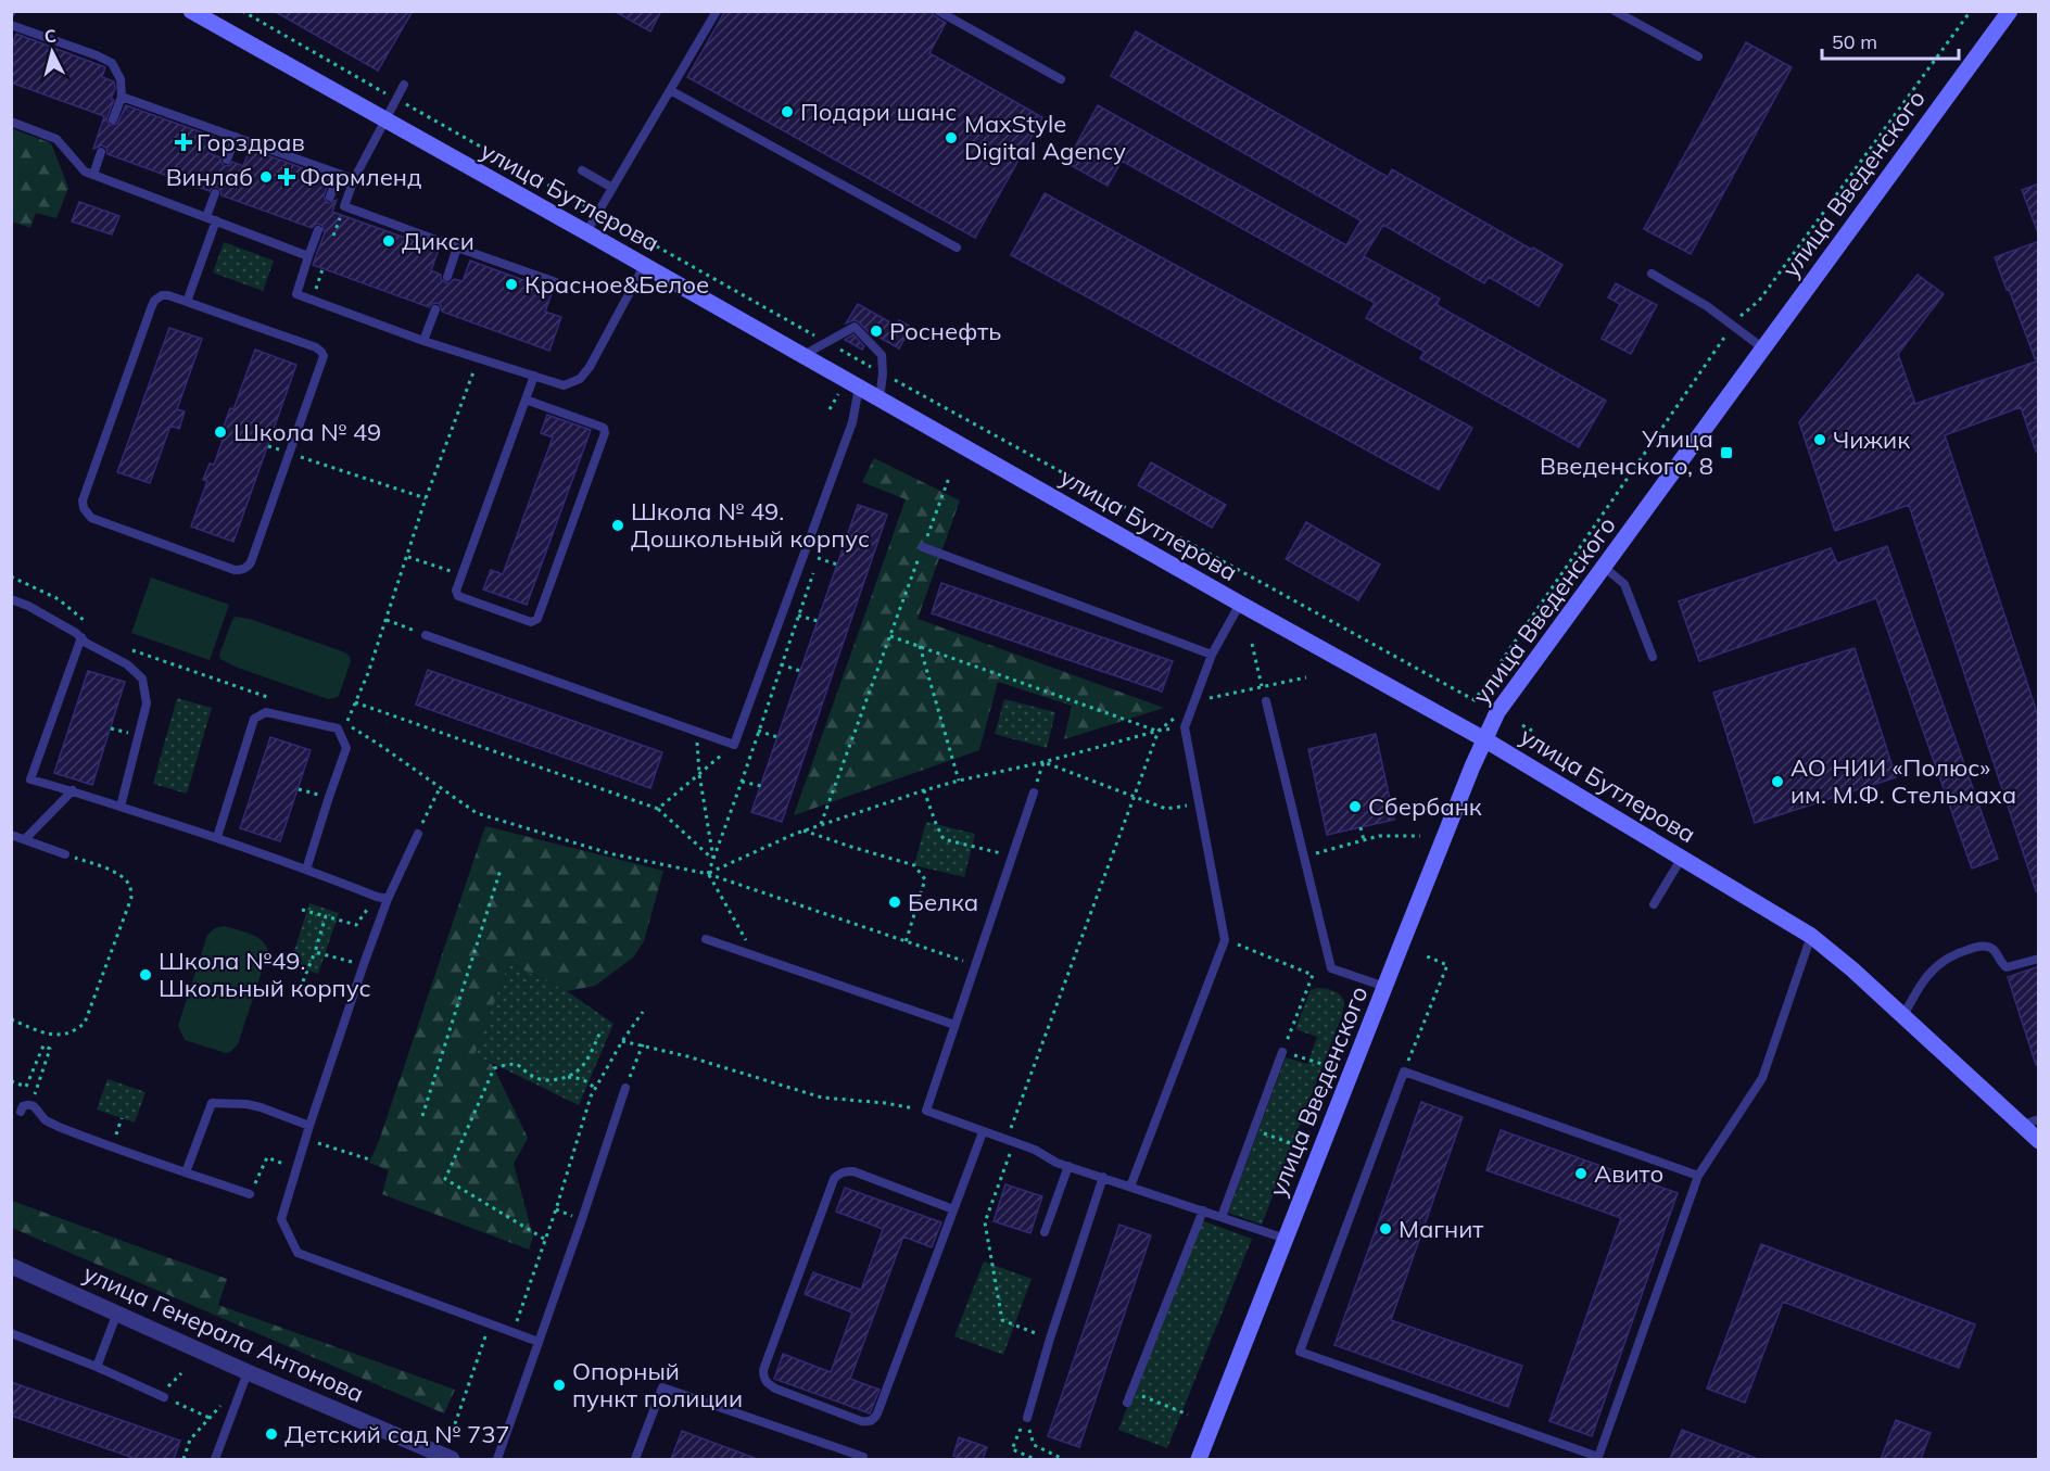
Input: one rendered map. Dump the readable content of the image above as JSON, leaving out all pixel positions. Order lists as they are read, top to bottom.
{
  "streets": {
    "street": ["улица Введенского", "улица Бутлерова", "улица Генерала Антонова"]
  },
  "crossings": [
    ["улица Введенского", "улица Бутлерова"]
  ],
  "places": {
    "other": [
      "Подари шанс",
      "MaxStyle Digital Agency",
      "Винлаб",
      "Дикси",
      "Красное&Белое",
      "Роснефть",
      "Школа № 49",
      "Чижик",
      "Школа № 49. Дошкольный корпус",
      "АО НИИ «Полюс» им. М.Ф. Стельмаха",
      "Сбербанк",
      "Белка",
      "Школа №49. Школьный корпус",
      "Авито",
      "Магнит",
      "Опорный пункт полиции",
      "Детский сад № 737"
    ],
    "health": ["Горздрав", "Фармленд"],
    "transit": ["Улица Введенского, 8"]
  },
  "scale_bar": "50 m",
  "north": "top"
}
